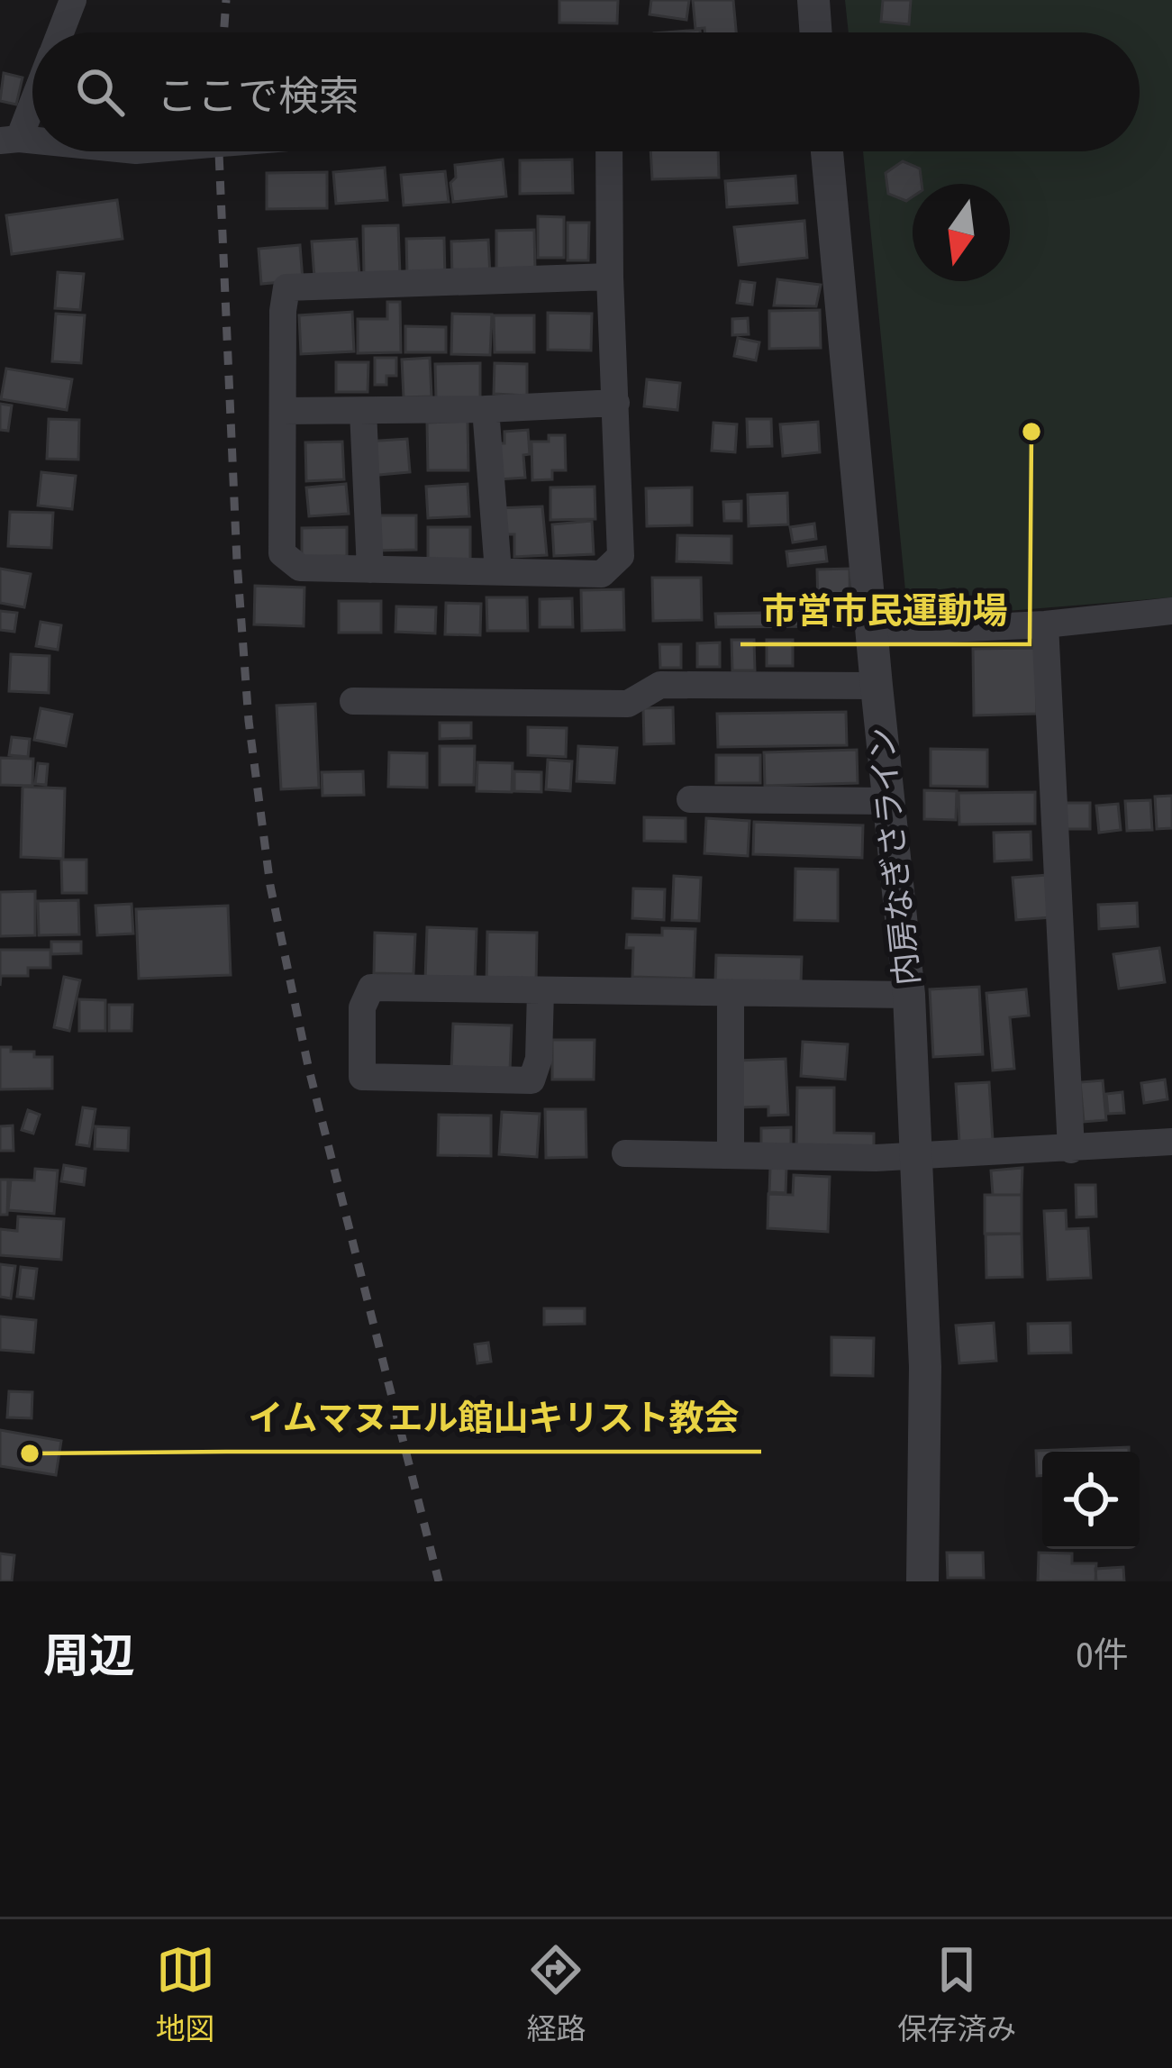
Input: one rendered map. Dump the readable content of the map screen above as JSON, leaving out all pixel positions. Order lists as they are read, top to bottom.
{
  "streets": {
    "street": ["内房なぎさライン"]
  },
  "places": ["市営市民運動場", "イムマヌエル館山キリスト教会"],
  "north": "bottom",
  "page": {
    "search": "ここで検索",
    "heading": ["周辺", "0件"],
    "nav": ["地図", "経路", "保存済み"]
  }
}
